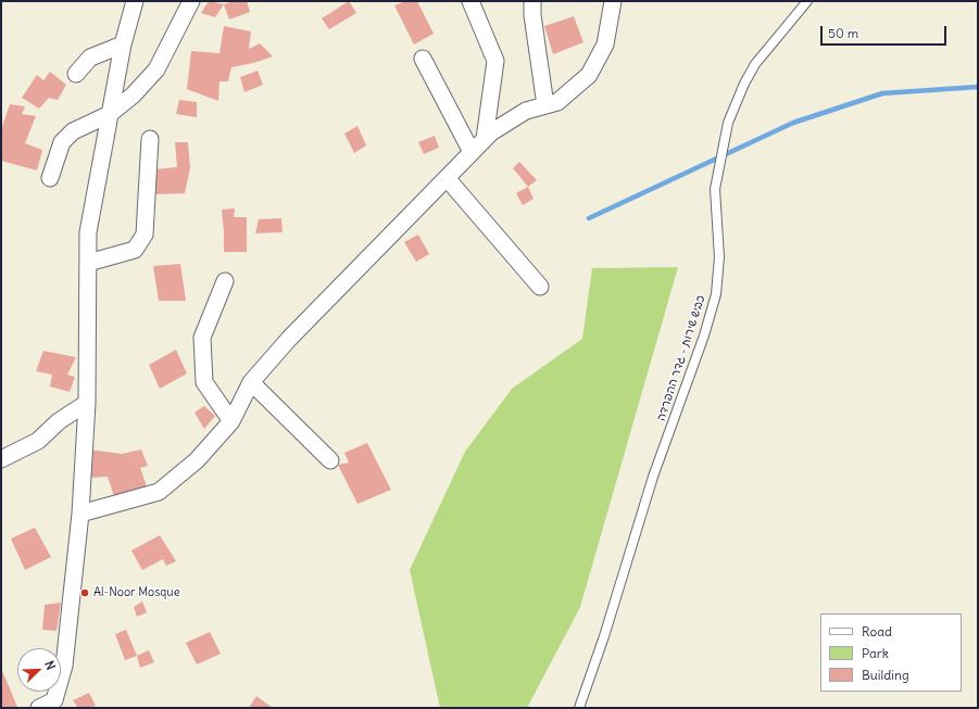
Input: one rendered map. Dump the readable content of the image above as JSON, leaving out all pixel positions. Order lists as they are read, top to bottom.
{
  "streets": {
    "lane": ["כביש שירות - גדר ההפרדה"]
  },
  "places": ["Al-Noor Mosque"],
  "legend": ["Road", "Park", "Building"],
  "scale_bar": "50 m",
  "north": "top right"
}
